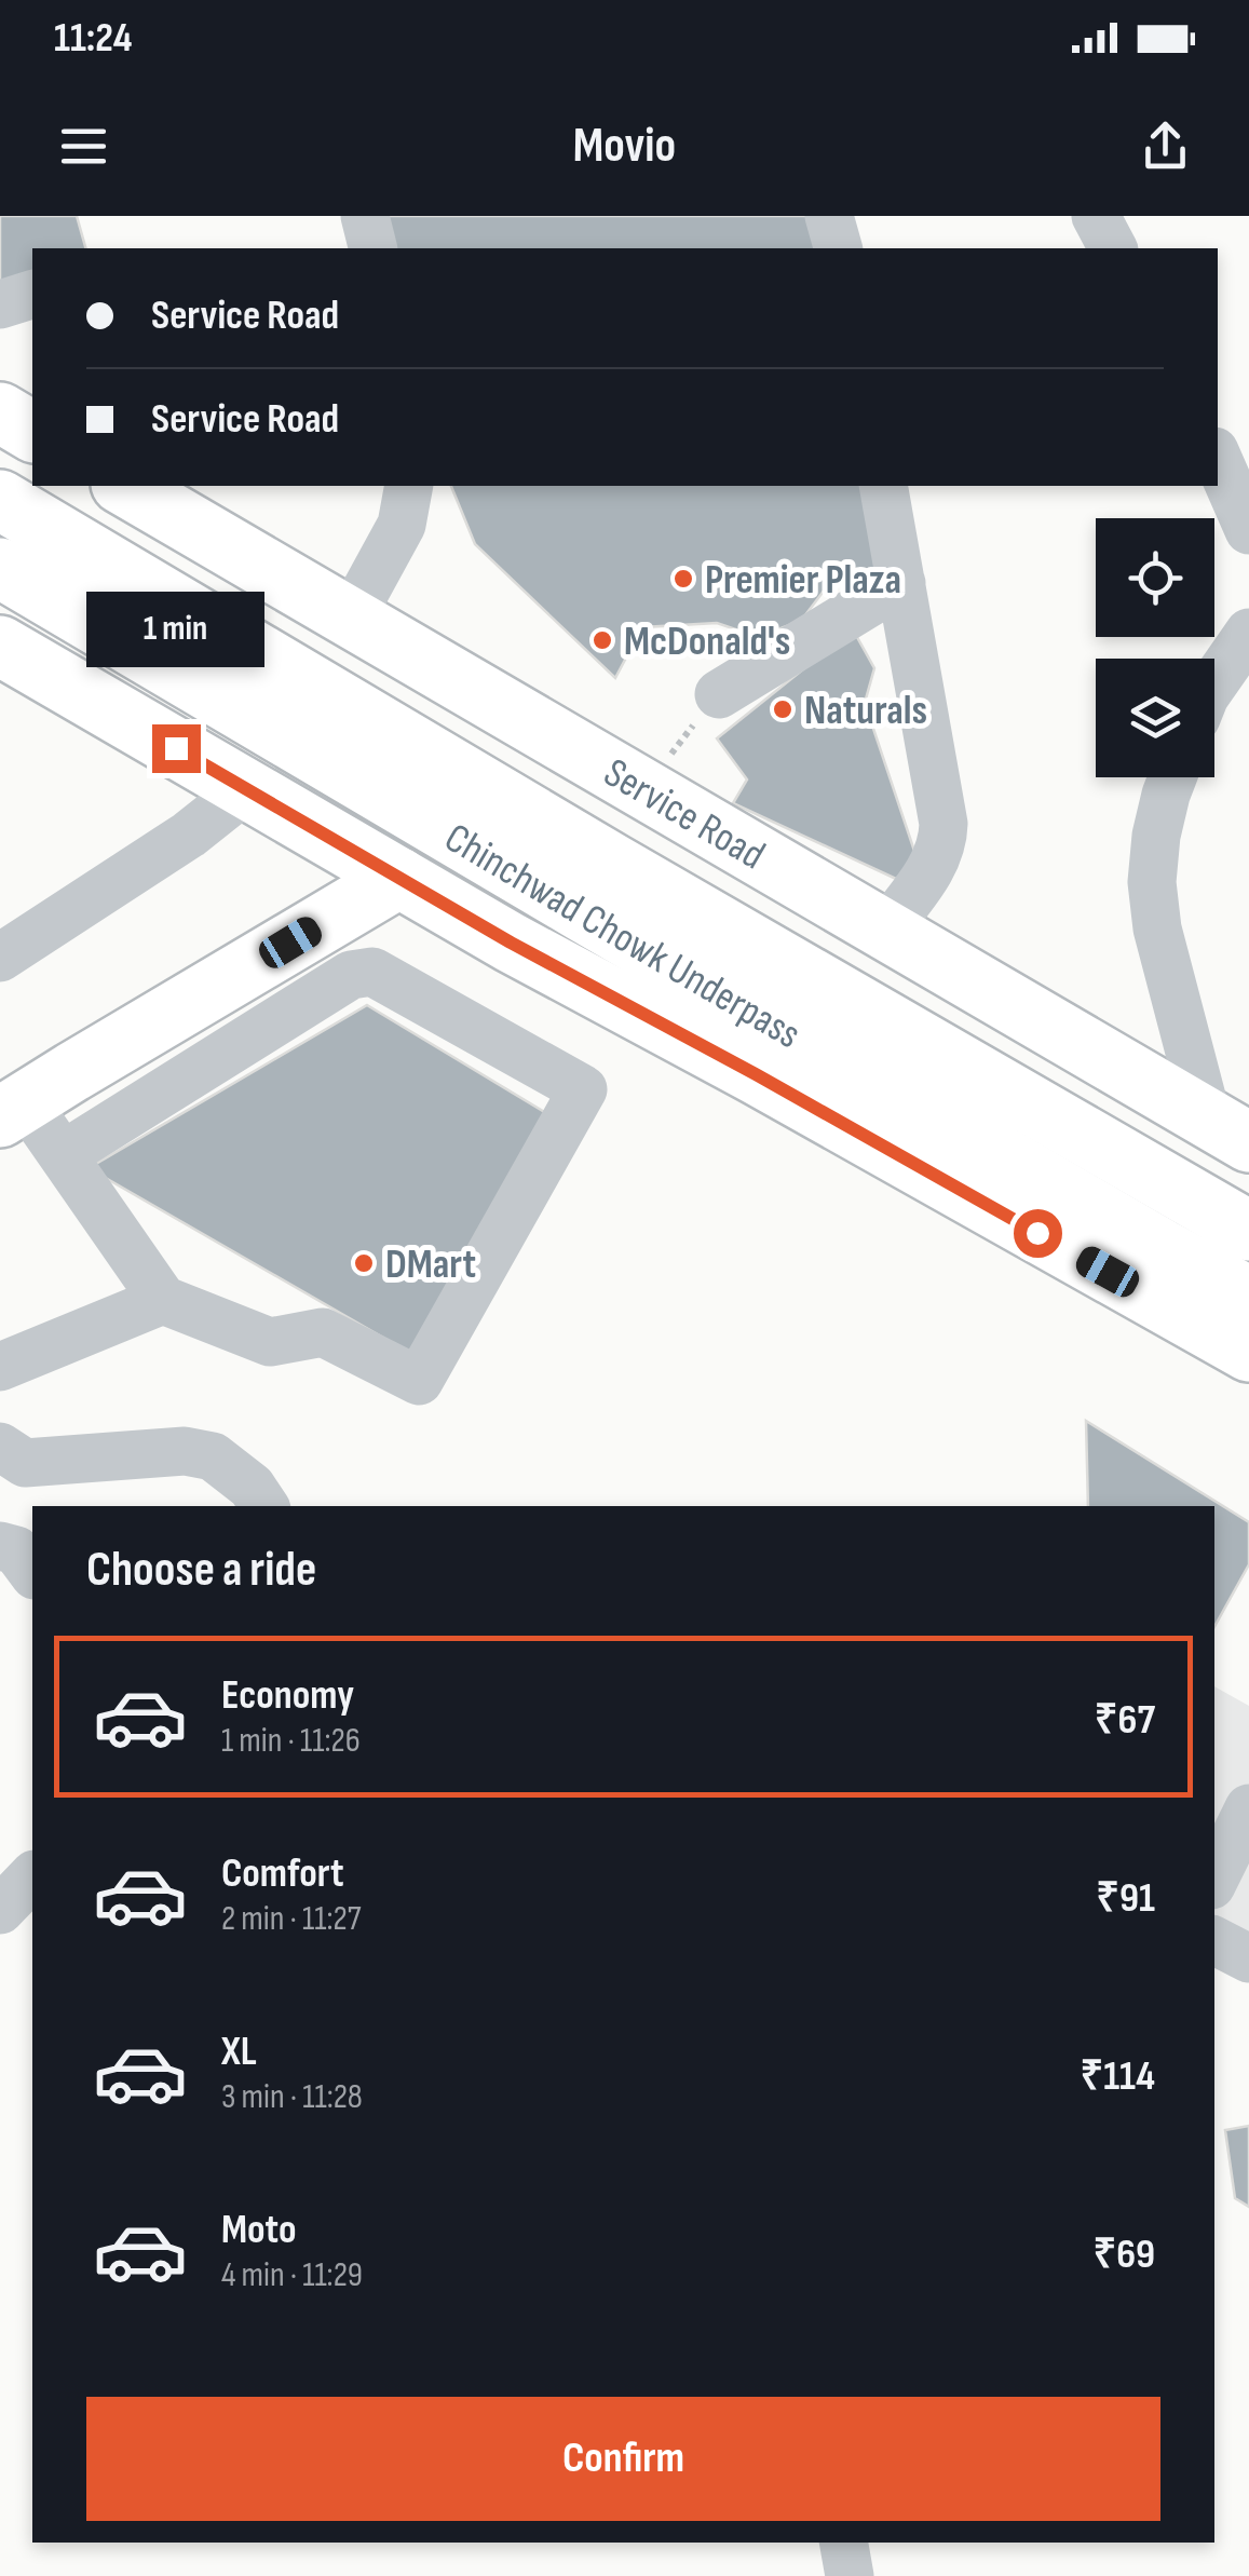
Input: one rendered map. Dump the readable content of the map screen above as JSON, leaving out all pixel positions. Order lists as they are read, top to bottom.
{
  "streets": {
    "main road": ["Service Road", "Chinchwad Chowk Underpass"]
  },
  "places": [
    "Premier Plaza",
    "McDonald's",
    "Naturals",
    "DMart"
  ],
  "page": {
    "status": "11:24",
    "header": "Movio",
    "banner": ["Service Road", "Service Road"],
    "bubble": "1 min",
    "heading": "Choose a ride",
    "list": [
      {
        "name": "Economy",
        "note": "1 min · 11:26",
        "value": "₹67"
      },
      {
        "name": "Comfort",
        "note": "2 min · 11:27",
        "value": "₹91"
      },
      {
        "name": "XL",
        "note": "3 min · 11:28",
        "value": "₹114"
      },
      {
        "name": "Moto",
        "note": "4 min · 11:29",
        "value": "₹69"
      }
    ],
    "buttons": "Confirm"
  }
}
